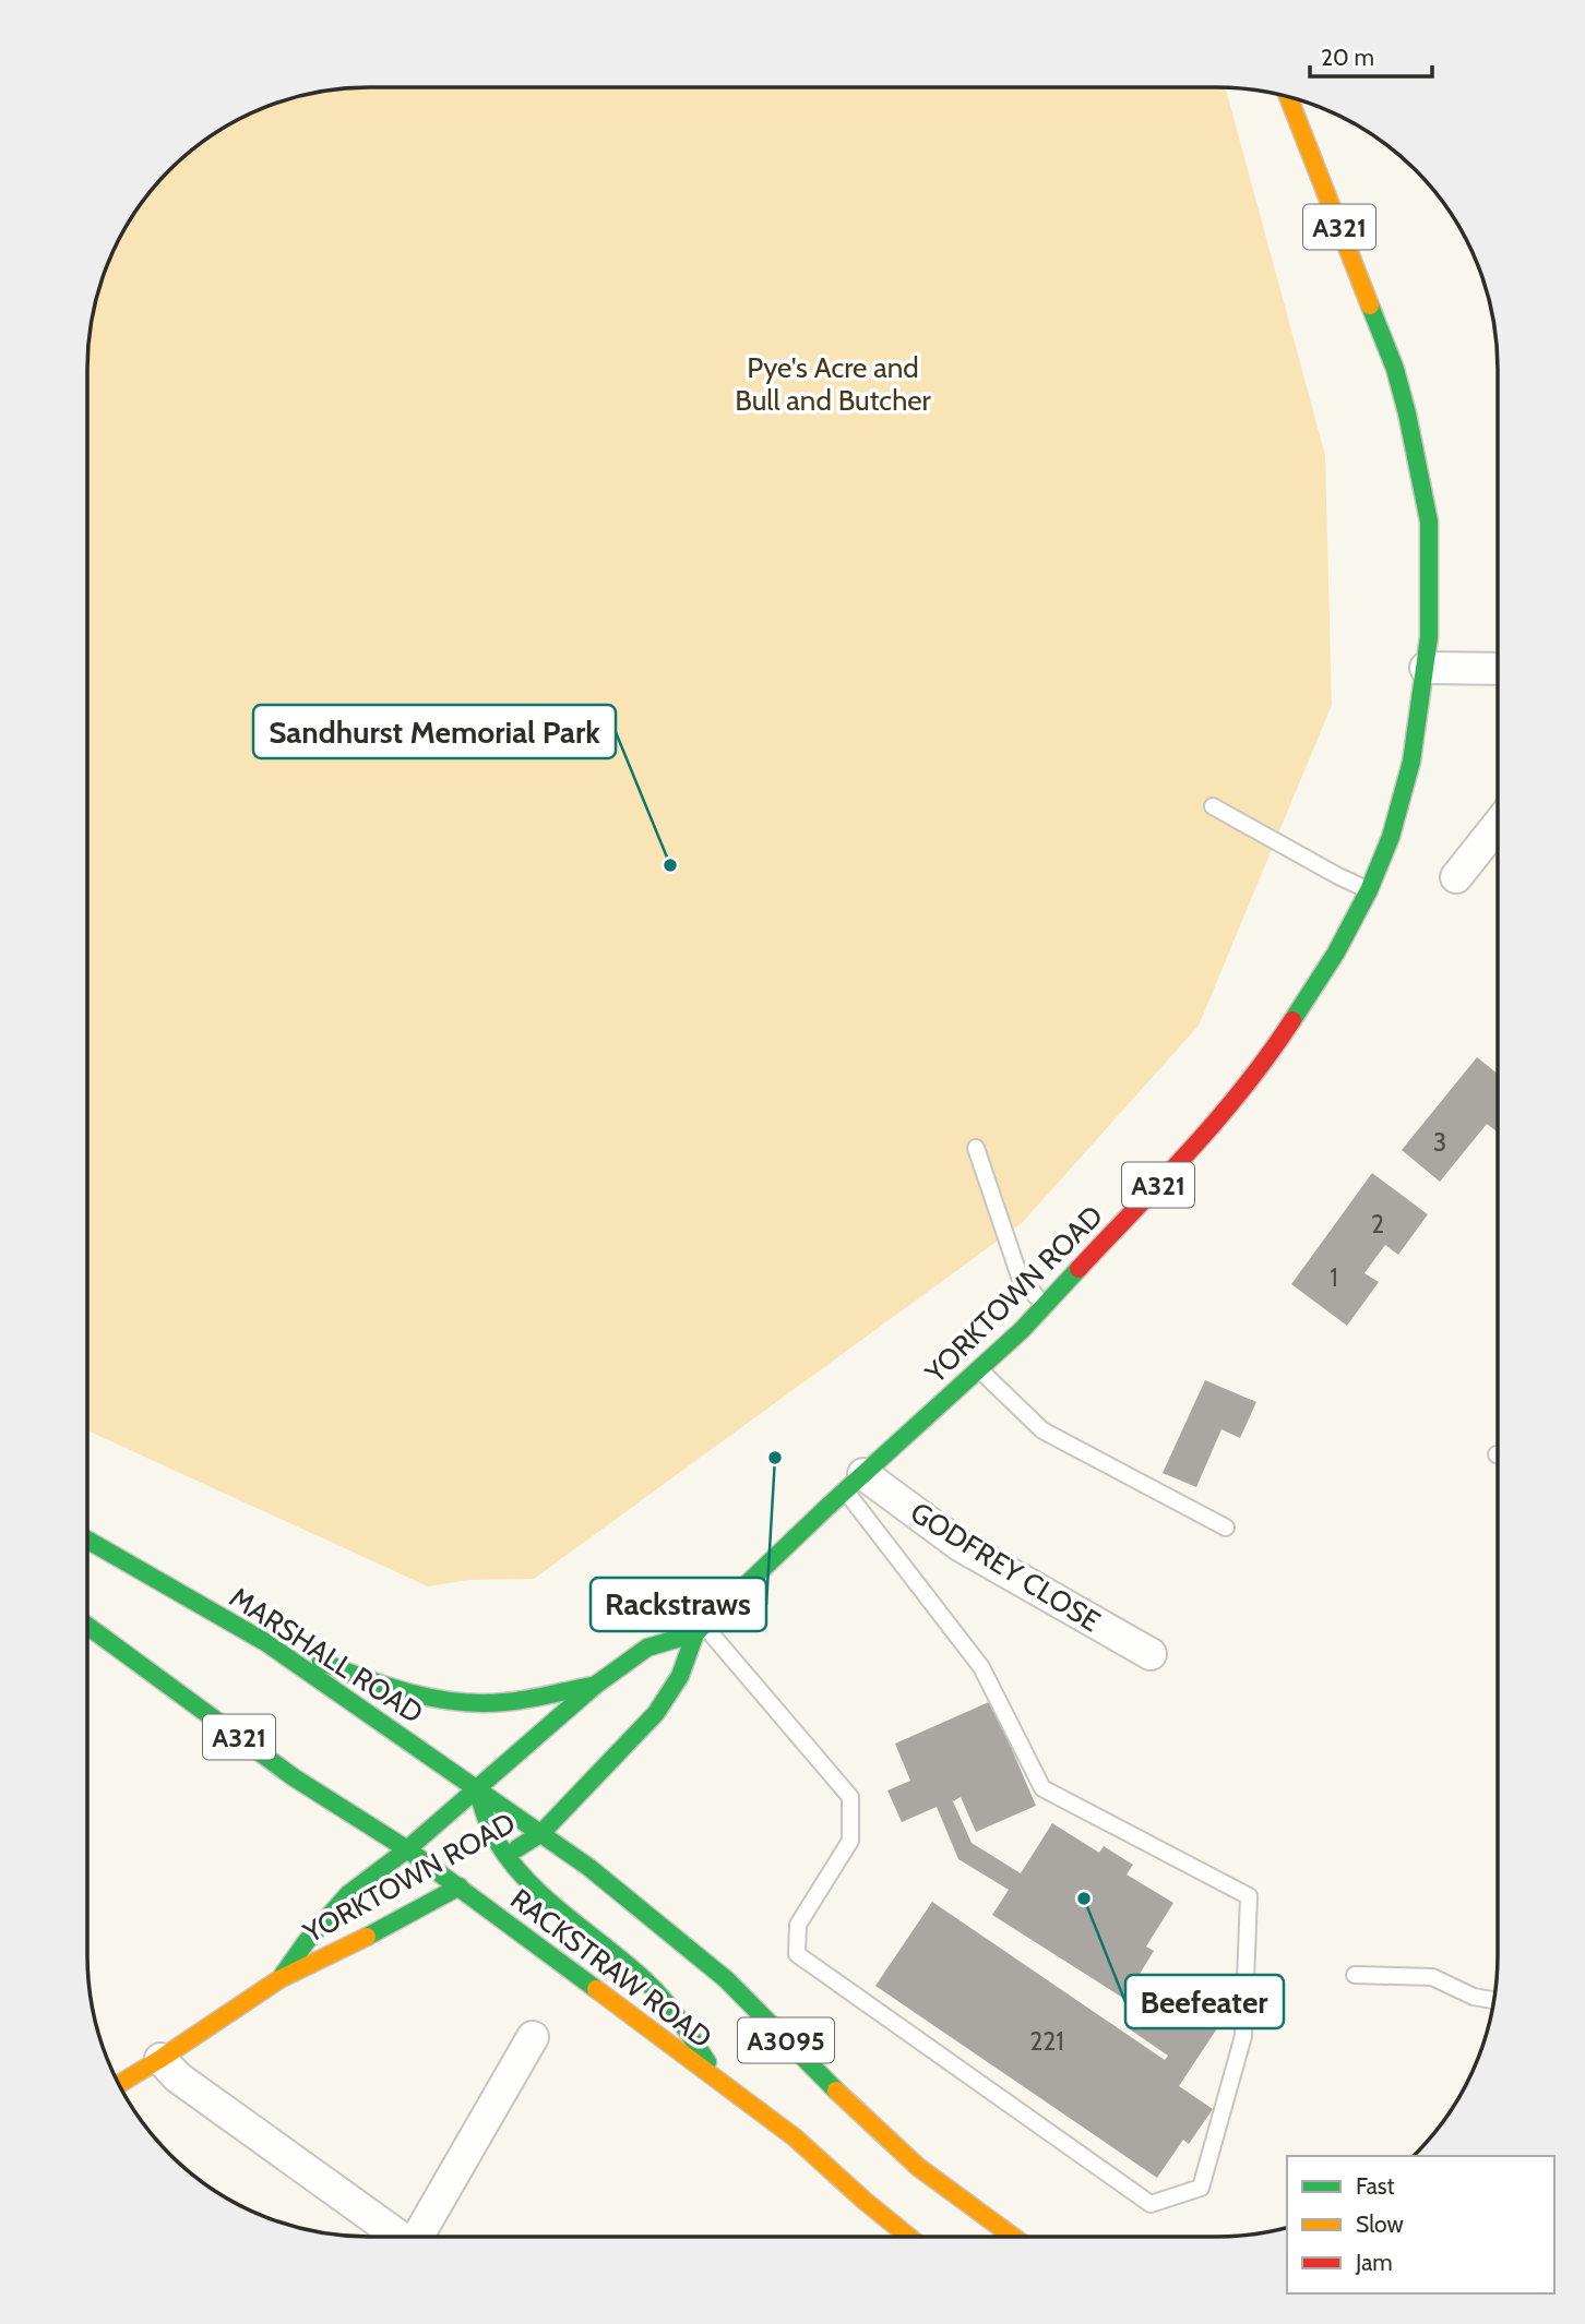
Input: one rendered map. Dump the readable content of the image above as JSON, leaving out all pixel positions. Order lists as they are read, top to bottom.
{
  "streets": {
    "main road": [
      "A321",
      "YORKTOWN ROAD",
      "MARSHALL ROAD",
      "RACKSTRAW ROAD",
      "A3095"
    ],
    "street": ["GODFREY CLOSE"]
  },
  "crossings": [
    ["A321", "YORKTOWN ROAD"],
    ["A321", "RACKSTRAW ROAD"],
    ["YORKTOWN ROAD", "GODFREY CLOSE"],
    ["YORKTOWN ROAD", "MARSHALL ROAD"],
    ["YORKTOWN ROAD", "RACKSTRAW ROAD"],
    ["YORKTOWN ROAD", "A3095"],
    ["MARSHALL ROAD", "RACKSTRAW ROAD"],
    ["MARSHALL ROAD", "A3095"],
    ["RACKSTRAW ROAD", "A3095"]
  ],
  "parks": ["Pye's Acre and Bull and Butcher"],
  "places": ["Sandhurst Memorial Park", "Rackstraws", "Beefeater"],
  "house_numbers": [
    "3",
    "2",
    "1",
    "221"
  ],
  "legend": ["Fast", "Slow", "Jam"],
  "scale_bar": "20 m"
}
